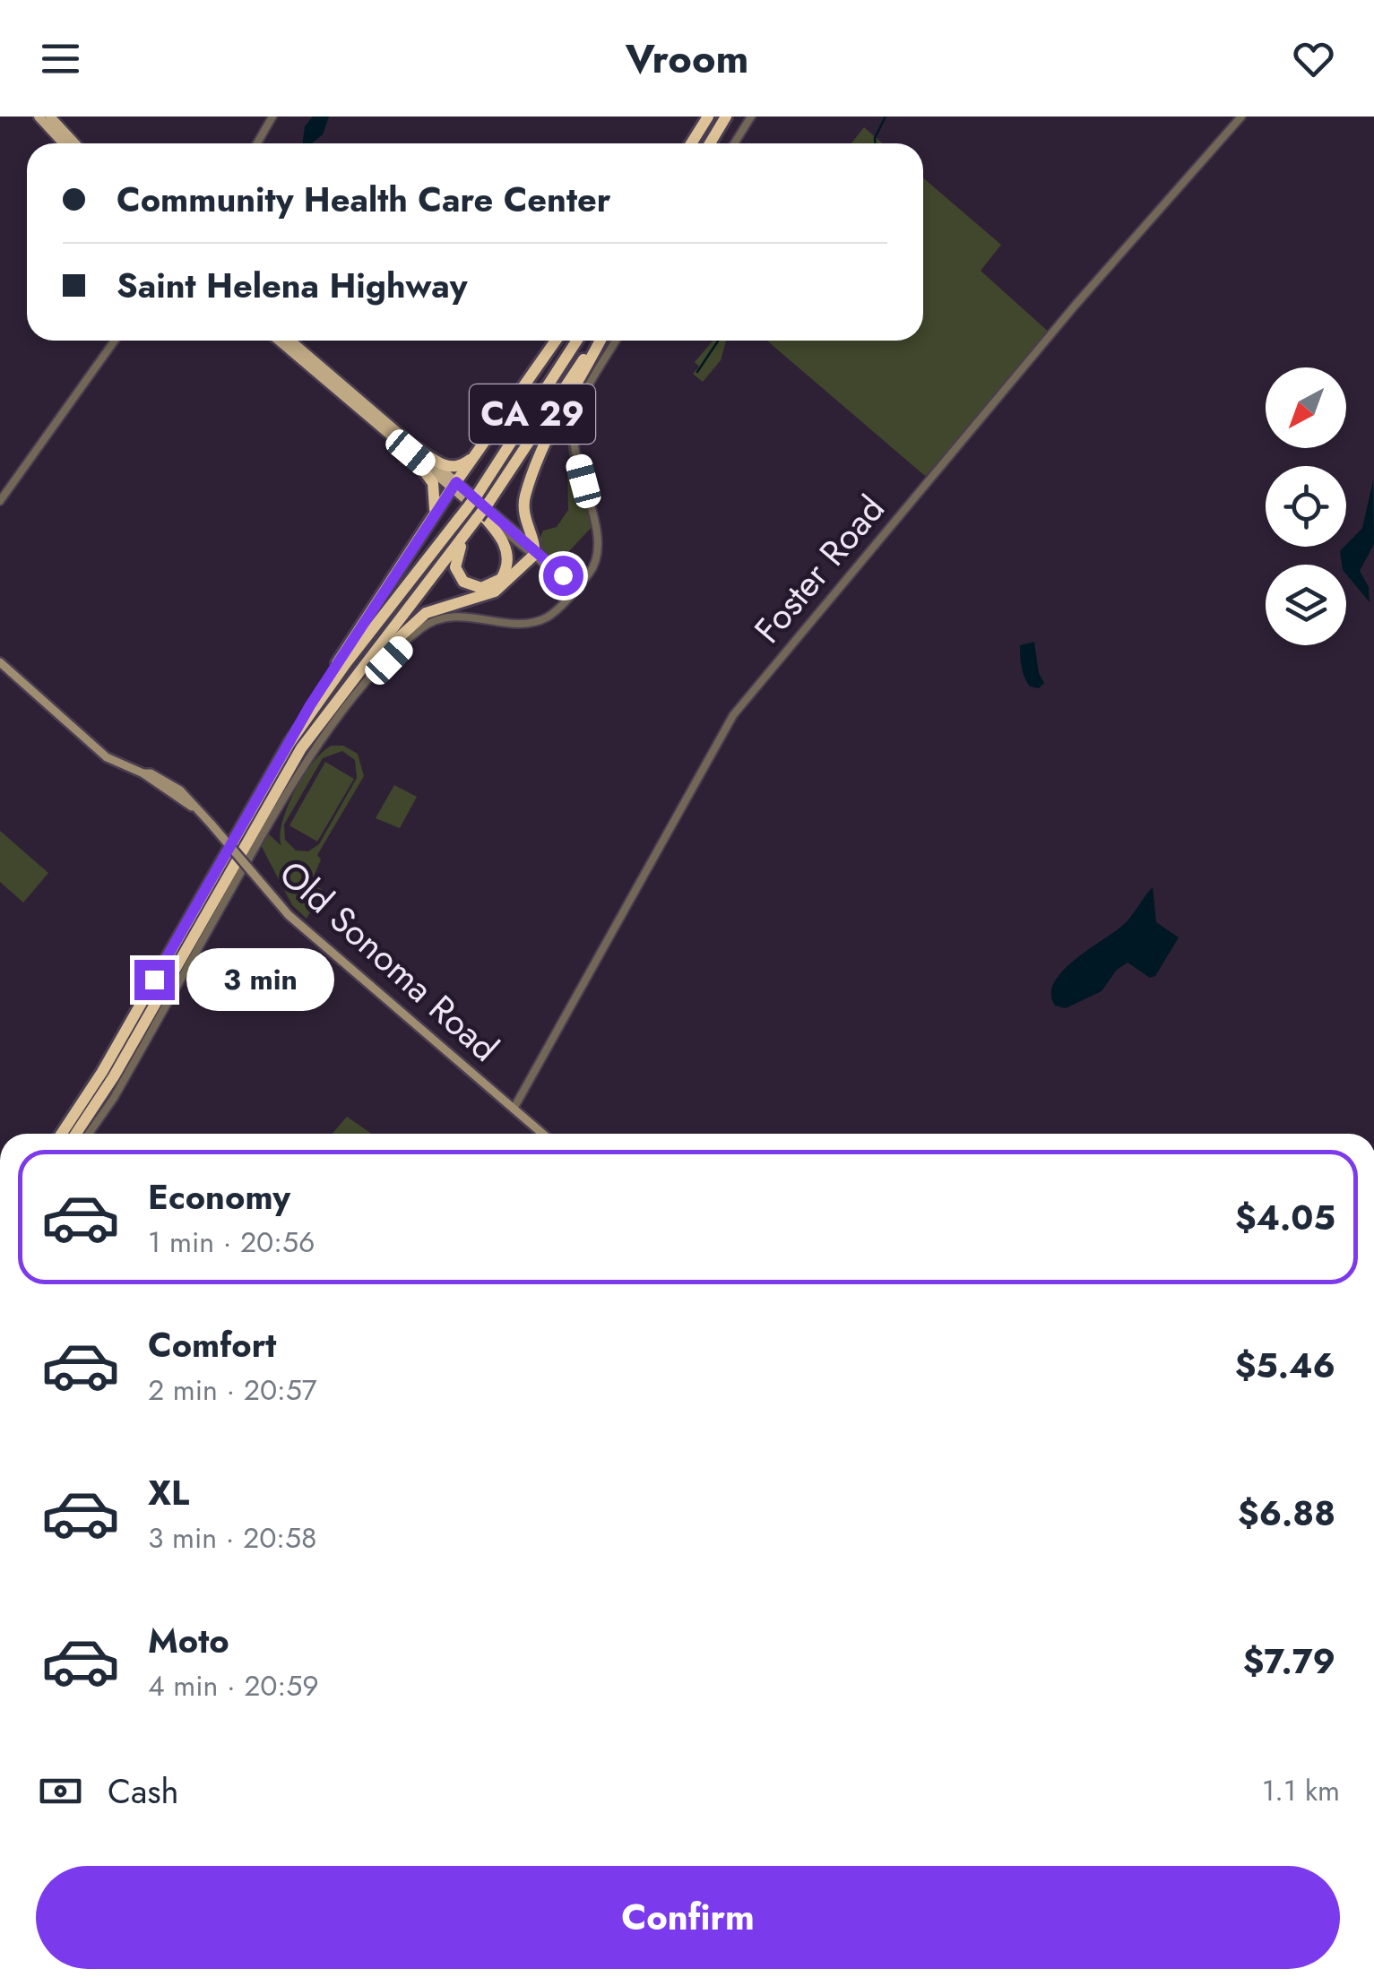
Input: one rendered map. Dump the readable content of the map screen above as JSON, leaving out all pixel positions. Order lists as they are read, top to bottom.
{
  "streets": {
    "highway": ["CA 29"],
    "main road": ["Old Sonoma Road"],
    "street": ["Foster Road"]
  },
  "crossings": [
    ["Foster Road", "Old Sonoma Road"]
  ],
  "north": "bottom left",
  "page": {
    "header": "Vroom",
    "banner": ["Community Health Care Center", "Saint Helena Highway"],
    "bubble": "3 min",
    "list": [
      {
        "name": "Economy",
        "note": "1 min · 20:56",
        "value": "$4.05"
      },
      {
        "name": "Comfort",
        "note": "2 min · 20:57",
        "value": "$5.46"
      },
      {
        "name": "XL",
        "note": "3 min · 20:58",
        "value": "$6.88"
      },
      {
        "name": "Moto",
        "note": "4 min · 20:59",
        "value": "$7.79"
      }
    ],
    "pay": ["Cash", "1.1 km"],
    "buttons": "Confirm"
  }
}
